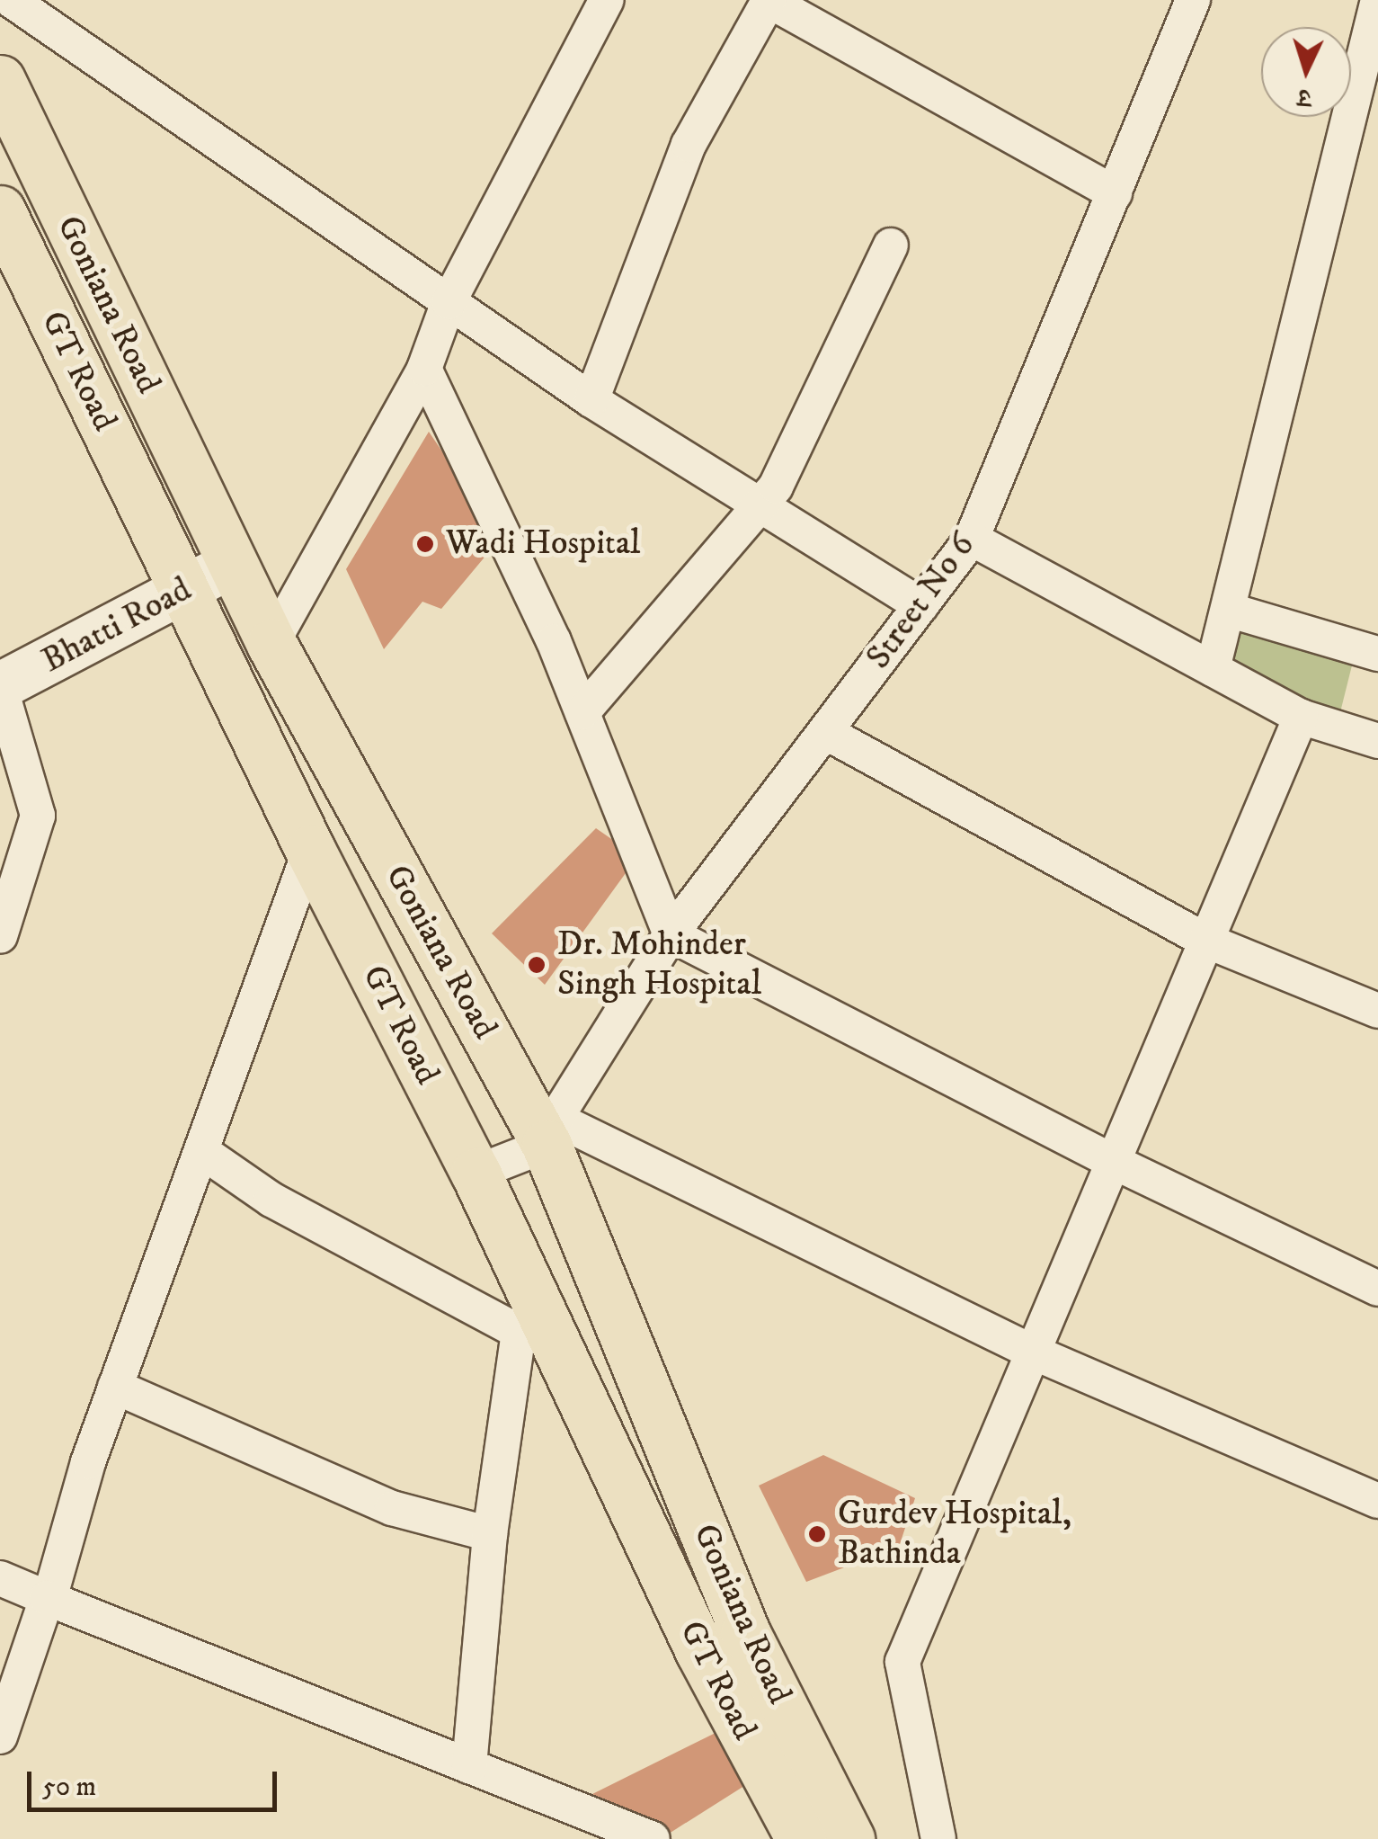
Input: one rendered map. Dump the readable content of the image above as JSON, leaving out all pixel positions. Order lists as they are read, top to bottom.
{
  "streets": {
    "main road": ["Goniana Road", "GT Road", "Bhatti Road"],
    "street": ["Street No 6"]
  },
  "crossings": [
    ["Goniana Road", "Street No 6"],
    ["Goniana Road", "Bhatti Road"],
    ["GT Road", "Bhatti Road"]
  ],
  "places": ["Wadi Hospital", "Dr. Mohinder Singh Hospital", "Gurdev Hospital, Bathinda"],
  "scale_bar": "50 m",
  "north": "bottom"
}
